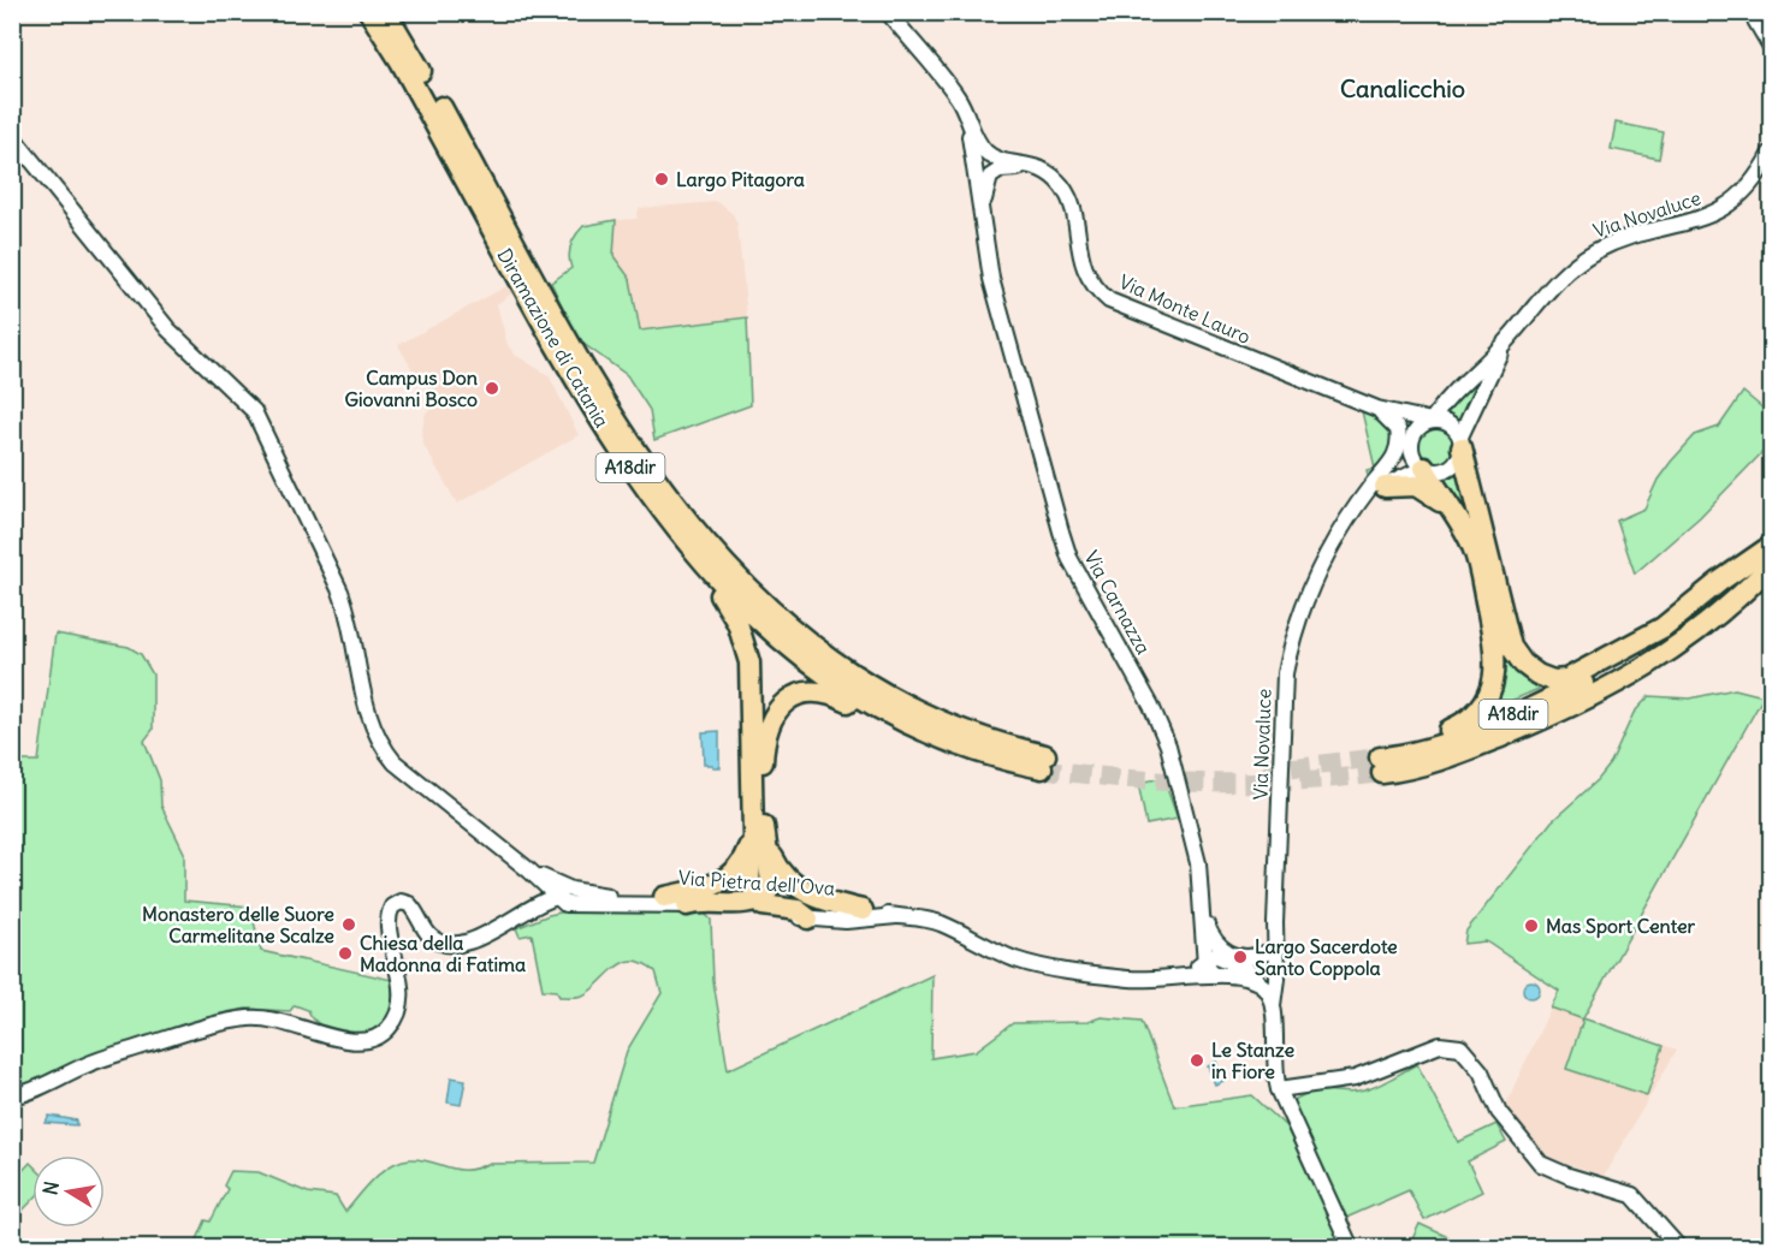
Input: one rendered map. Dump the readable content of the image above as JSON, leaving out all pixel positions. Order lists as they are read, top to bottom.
{
  "streets": {
    "highway": ["Diramazione di Catania", "A18dir"],
    "main road": [
      "Via Novaluce",
      "Via Monte Lauro",
      "Via Carnazza",
      "Via Pietra dell'Ova"
    ]
  },
  "crossings": [
    ["Via Novaluce", "Via Monte Lauro"]
  ],
  "districts": ["Canalicchio"],
  "places": [
    "Largo Pitagora",
    "Campus Don Giovanni Bosco",
    "Monastero delle Suore Carmelitane Scalze",
    "Mas Sport Center",
    "Chiesa della Madonna di Fatima",
    "Largo Sacerdote Santo Coppola",
    "Le Stanze in Fiore"
  ],
  "north": "left"
}
